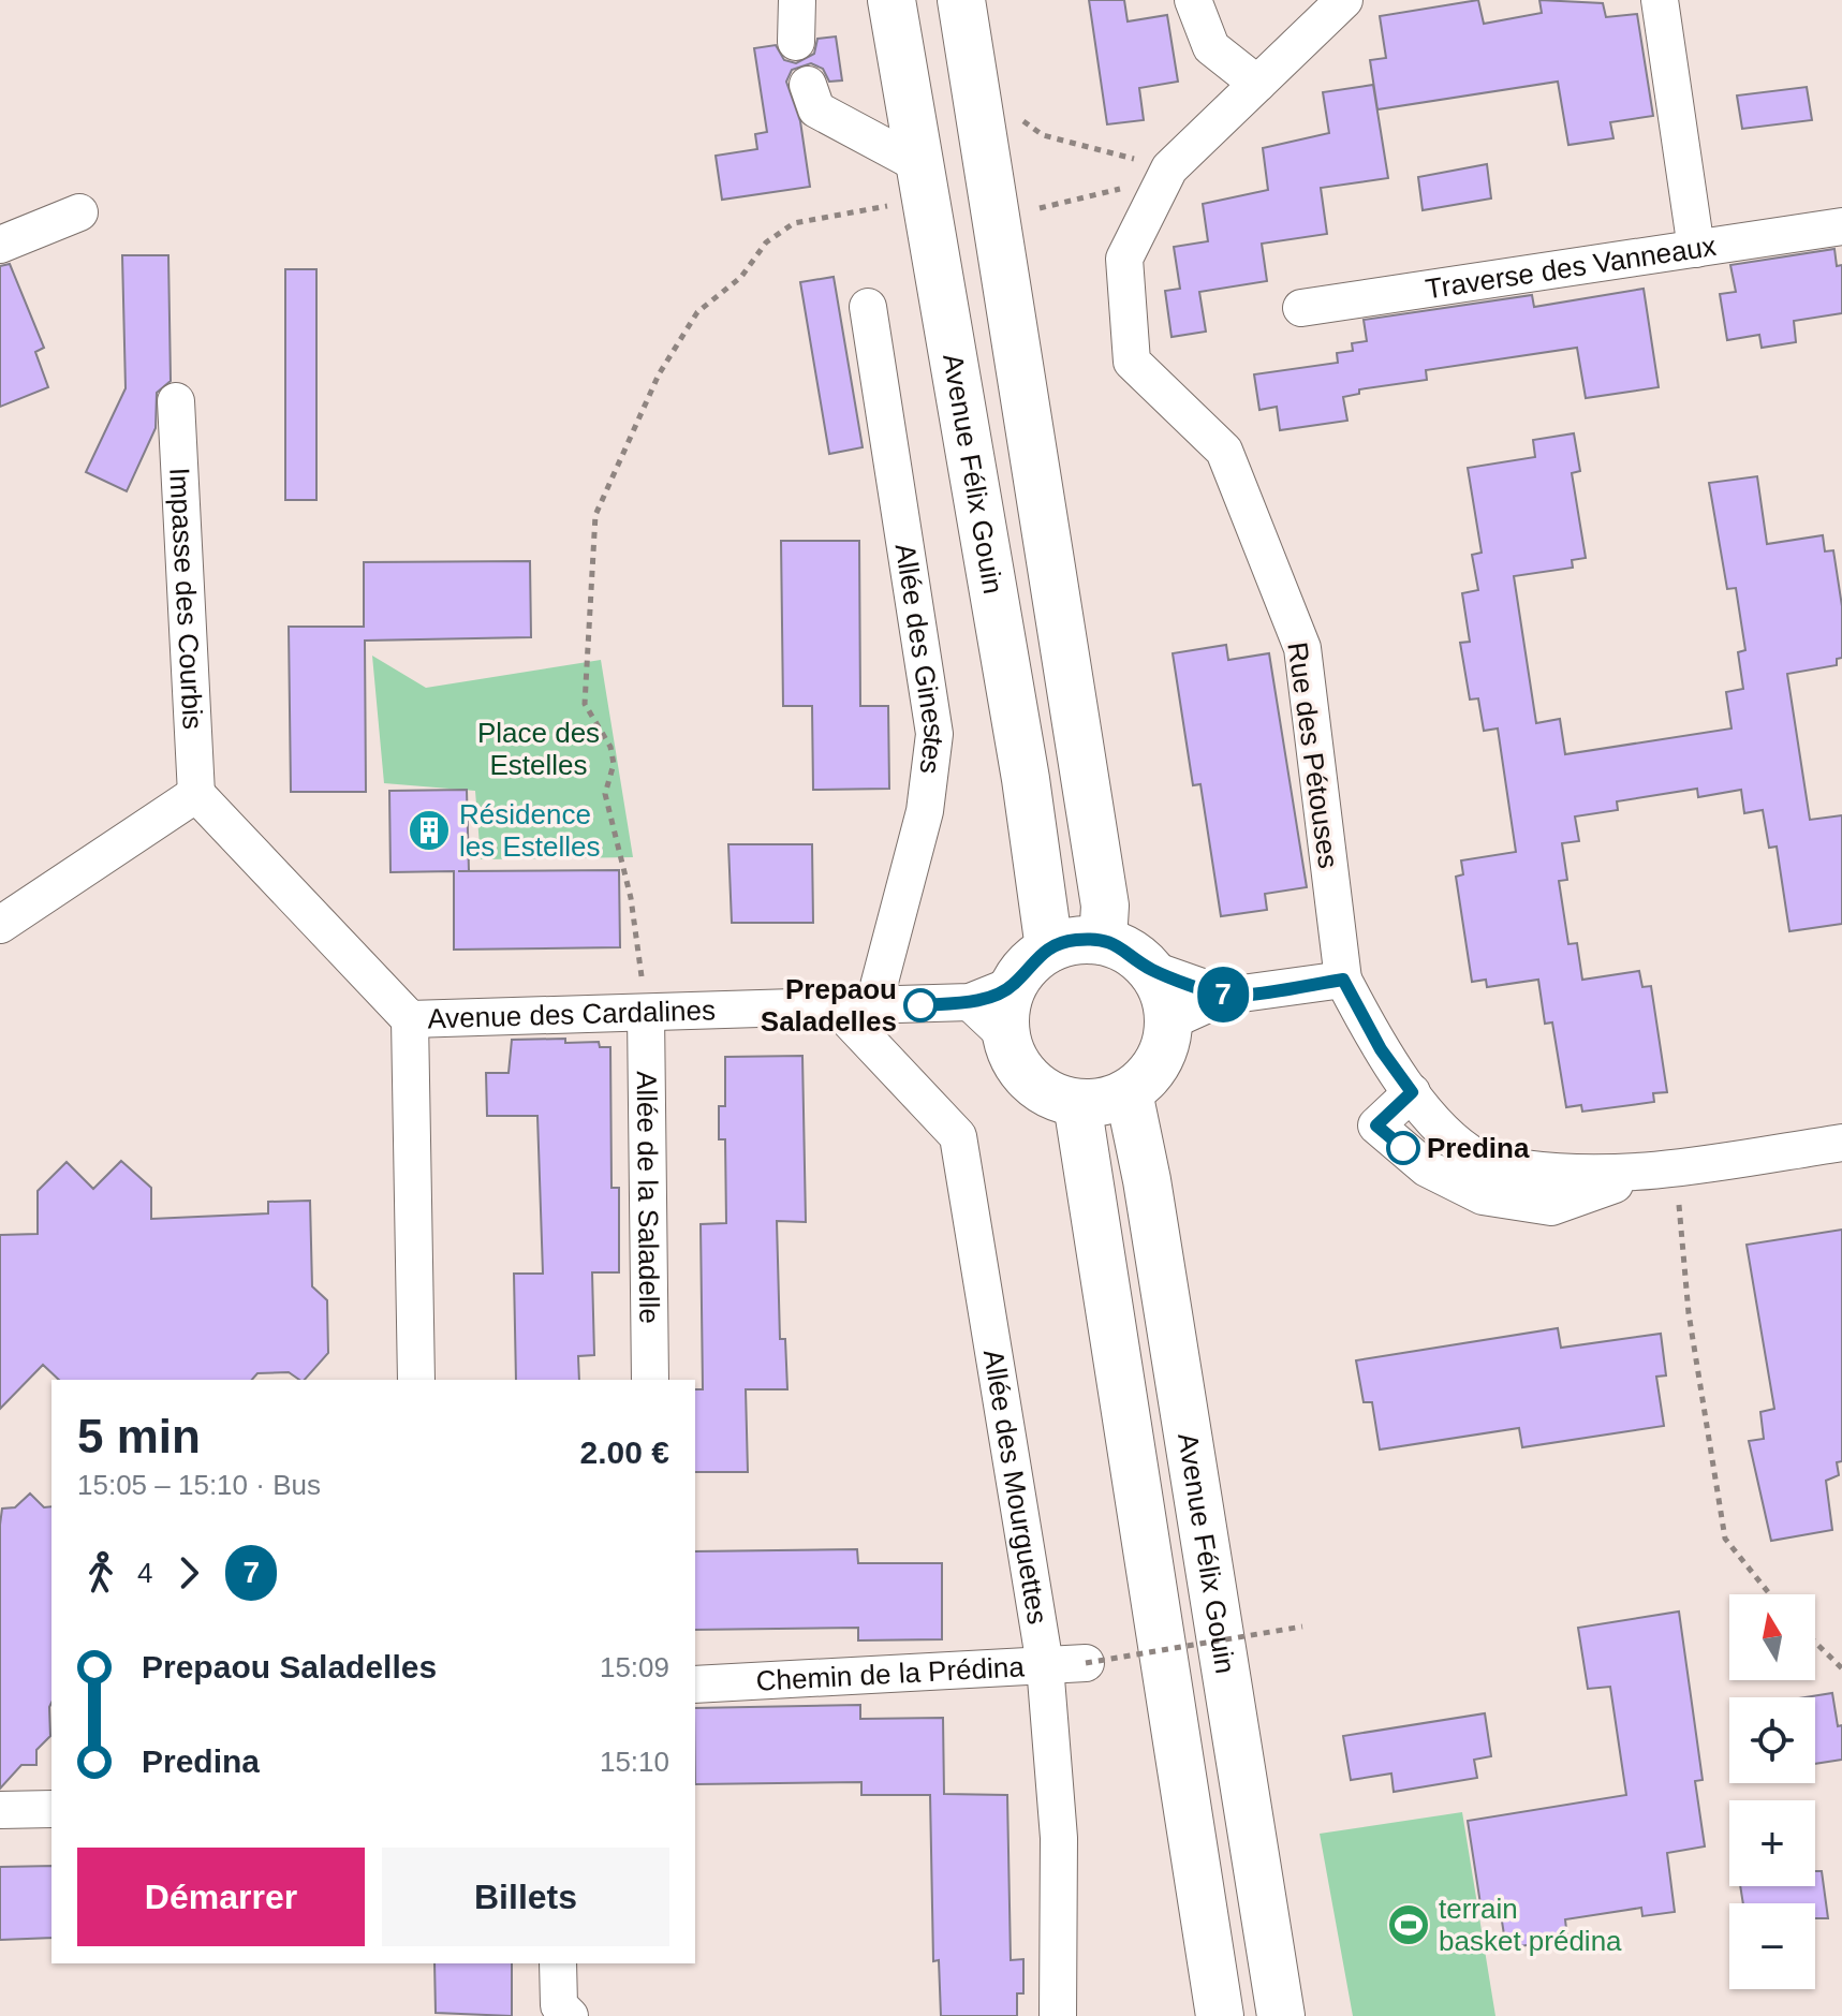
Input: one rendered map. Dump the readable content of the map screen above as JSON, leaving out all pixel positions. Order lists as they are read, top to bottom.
{
  "streets": {
    "main road": ["Avenue Félix Gouin"],
    "street": [
      "Traverse des Vanneaux",
      "Impasse des Courbis",
      "Allée des Ginestes",
      "Rue des Pétouses",
      "Avenue des Cardalines",
      "Allée de la Saladelle",
      "Allée des Mourguettes",
      "Chemin de la Prédina"
    ]
  },
  "crossings": [
    ["Avenue Félix Gouin", "Avenue des Cardalines"],
    ["Impasse des Courbis", "Avenue des Cardalines"],
    ["Allée des Ginestes", "Avenue des Cardalines"],
    ["Allée des Ginestes", "Allée des Mourguettes"],
    ["Avenue des Cardalines", "Allée de la Saladelle"],
    ["Avenue des Cardalines", "Allée des Mourguettes"],
    ["Allée des Mourguettes", "Chemin de la Prédina"]
  ],
  "parks": ["Place des Estelles"],
  "places": {
    "building": ["Résidence les Estelles"],
    "other": ["Prepaou Saladelles", "Predina"],
    "sports": ["terrain basket prédina"]
  },
  "lines": ["bus line 7"],
  "north": "top",
  "page": {
    "on_map": "7",
    "heading": ["5 min", "15:05 – 15:10 · Bus", "2.00 €"],
    "legs": ["4", "7"],
    "map_buttons": ["+", "−"],
    "list": [
      {
        "name": "Prepaou Saladelles",
        "value": "15:09"
      },
      {
        "name": "Predina",
        "value": "15:10"
      }
    ],
    "buttons": ["Démarrer", "Billets"]
  }
}
